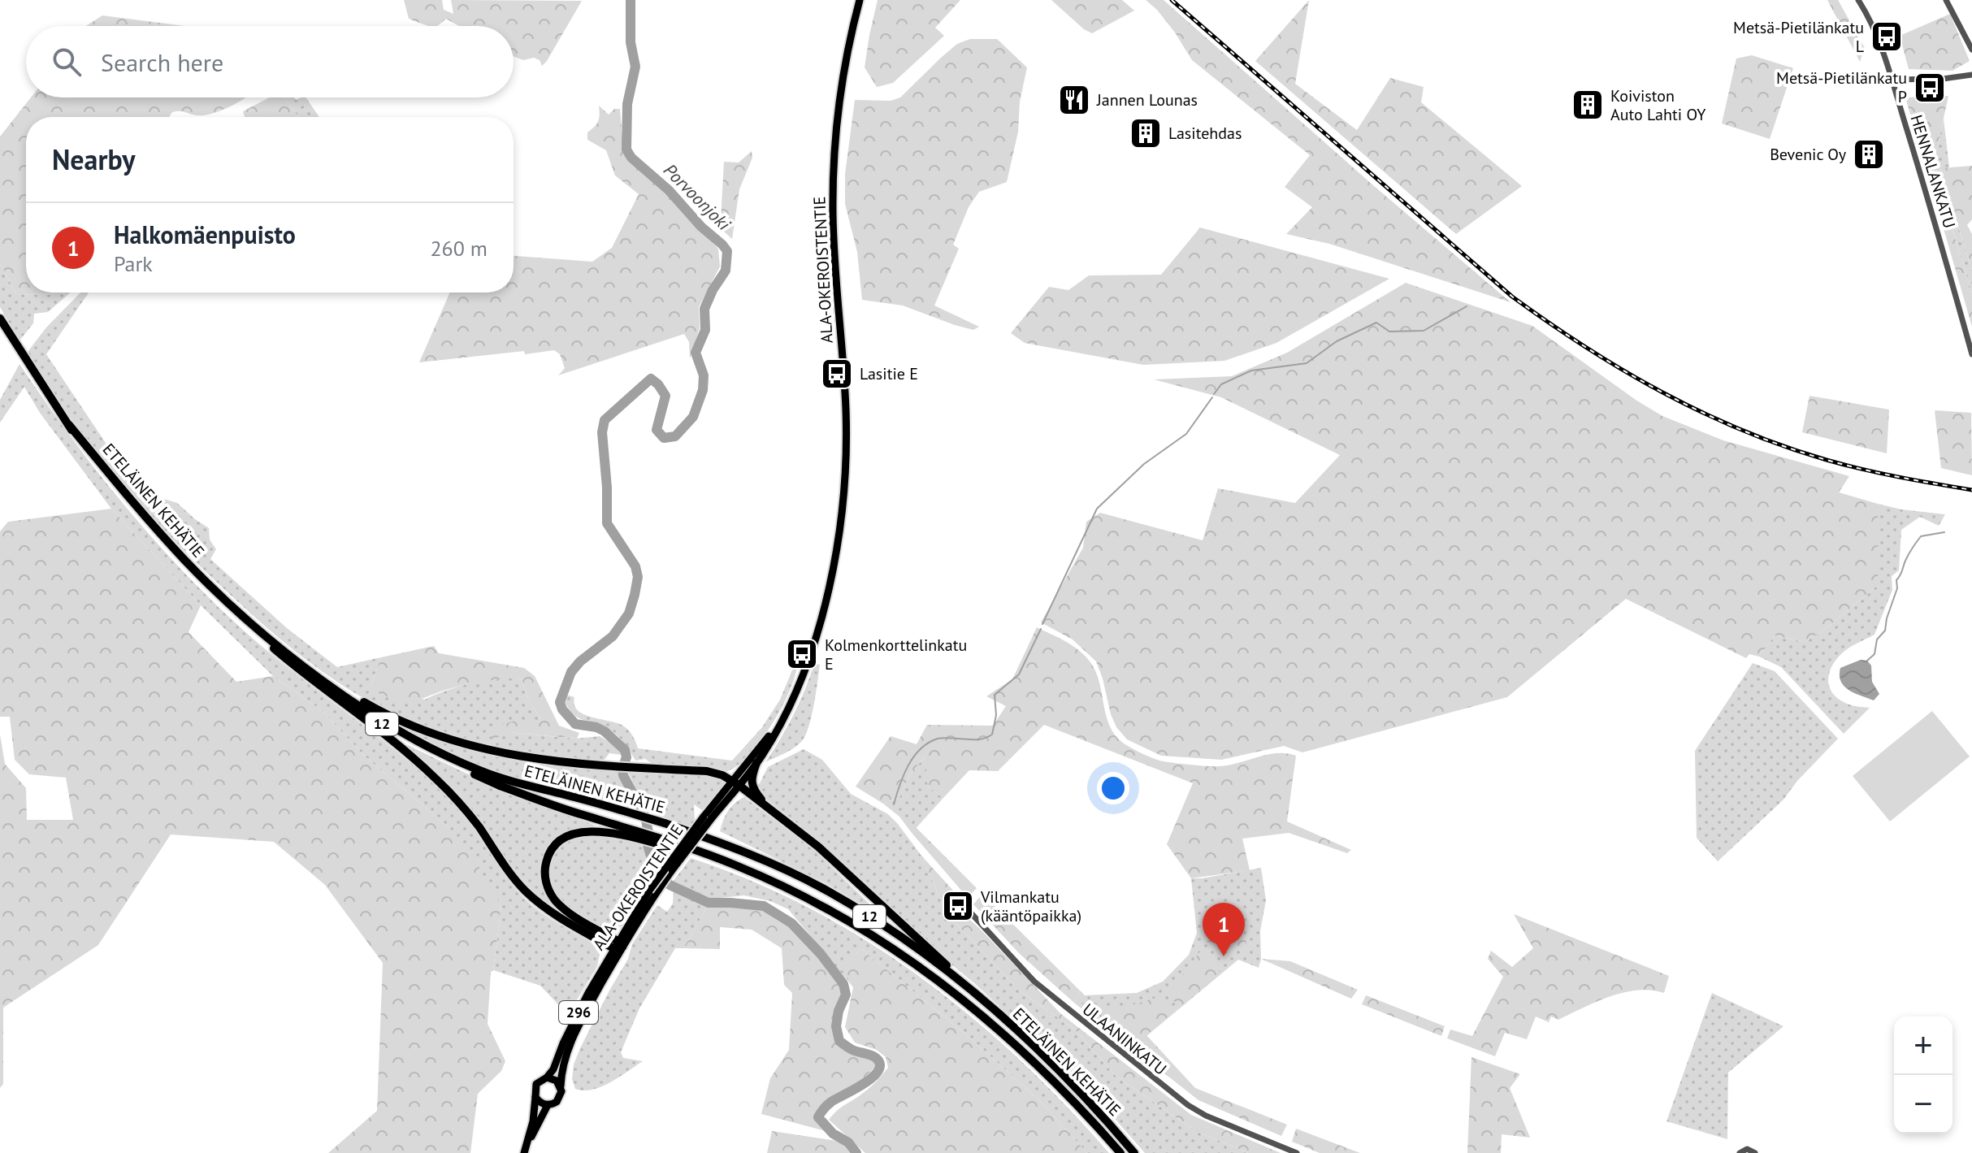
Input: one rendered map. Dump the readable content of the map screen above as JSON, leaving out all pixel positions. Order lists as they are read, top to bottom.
{
  "streets": {
    "highway": ["ETELÄINEN KEHÄTIE", "12"],
    "main road": ["ALA-OKEROISTENTIE", "296"],
    "street": ["HENNALANKATU", "ULAANINKATU"]
  },
  "water": ["Porvoonjoki"],
  "places": {
    "bus stop": [
      "Metsä-Pietilänkatu L",
      "Metsä-Pietilänkatu P",
      "Lasitie E",
      "Kolmenkorttelinkatu E",
      "Vilmankatu (kääntöpaikka)"
    ],
    "restaurant": ["Jannen Lounas"],
    "building": ["Koiviston Auto Lahti OY", "Lasitehdas", "Bevenic Oy"]
  },
  "page": {
    "search": "Search here",
    "heading": "Nearby",
    "list": [
      {
        "mark": "1",
        "name": "Halkomäenpuisto",
        "note": "Park",
        "value": "260 m"
      }
    ],
    "pins": "1",
    "map_buttons": ["+", "−"]
  }
}
